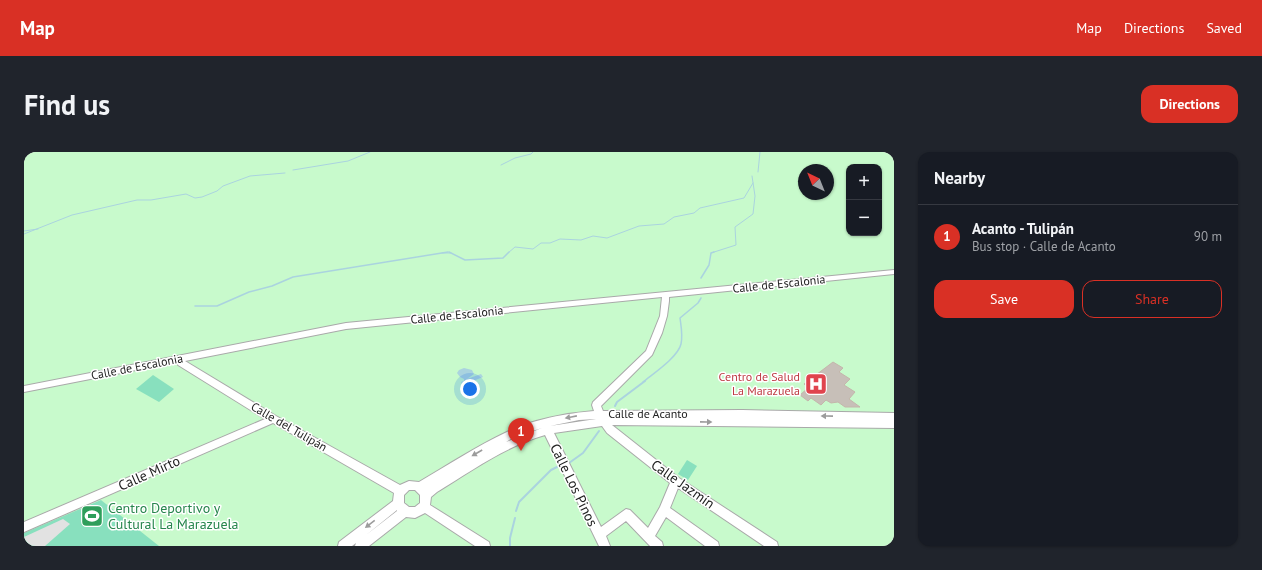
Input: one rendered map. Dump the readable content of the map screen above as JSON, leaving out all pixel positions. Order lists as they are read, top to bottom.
{
  "streets": {
    "street": [
      "Calle de Escalonia",
      "Calle de Acanto",
      "Calle del Tulipán",
      "Calle Mirto",
      "Calle Jazmín",
      "Calle Los Pinos"
    ]
  },
  "crossings": [
    ["Calle de Escalonia", "Calle del Tulipán"],
    ["Calle de Acanto", "Calle del Tulipán"],
    ["Calle de Acanto", "Calle Jazmín"],
    ["Calle de Acanto", "Calle Los Pinos"],
    ["Calle del Tulipán", "Calle Mirto"]
  ],
  "places": {
    "hospital": ["Centro de Salud La Marazuela"],
    "sports": ["Centro Deportivo y Cultural La Marazuela"]
  },
  "north": "top left",
  "page": {
    "header": "Map",
    "nav": ["Map", "Directions", "Saved"],
    "buttons": [
      "Directions",
      ["Save", "Share"]
    ],
    "title": "Find us",
    "heading": "Nearby",
    "map_buttons": ["+", "−"],
    "list": [
      {
        "mark": "1",
        "name": "Acanto - Tulipán",
        "note": "Bus stop · Calle de Acanto",
        "value": "90 m"
      }
    ],
    "pins": "1"
  }
}
